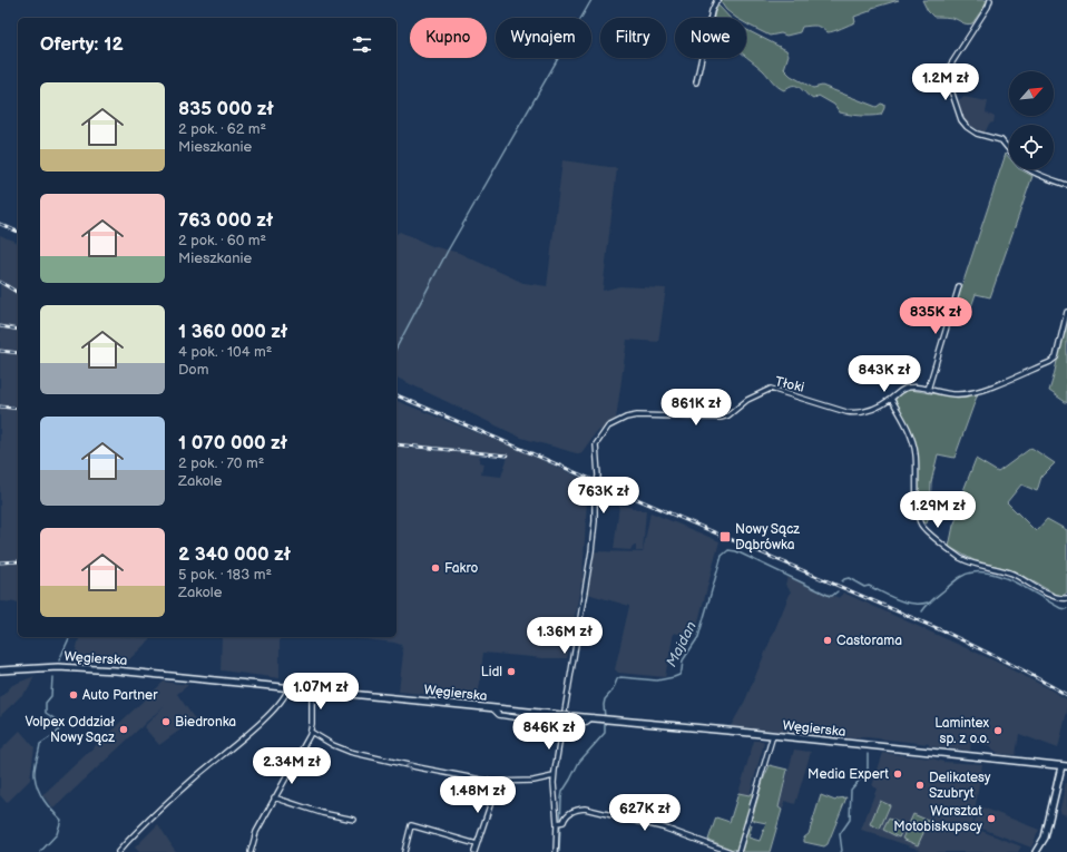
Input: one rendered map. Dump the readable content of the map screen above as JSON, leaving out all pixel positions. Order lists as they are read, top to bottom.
{
  "streets": {
    "main road": ["Węgierska"],
    "street": ["Tłoki"]
  },
  "water": ["Majdan"],
  "places": {
    "transit": ["Nowy Sącz Dąbrówka"],
    "other": [
      "Fakro",
      "Castorama",
      "Lidl",
      "Auto Partner",
      "Biedronka",
      "Volpex Oddział Nowy Sącz",
      "Lamintex sp. z o.o.",
      "Media Expert",
      "Delikatesy Szubryt",
      "Warsztat Motobiskupscy"
    ]
  },
  "north": "top right",
  "page": {
    "chip": [
      "Kupno",
      "Wynajem",
      "Filtry",
      "Nowe"
    ],
    "heading": "Oferty: 12",
    "price": [
      "1.2M zł",
      "835K zł",
      "843K zł",
      "861K zł",
      "763K zł",
      "1.29M zł",
      "1.36M zł",
      "1.07M zł",
      "846K zł",
      "2.34M zł",
      "1.48M zł",
      "627K zł"
    ],
    "list": [
      {
        "name": "835 000 zł",
        "note": "2 pok. · 62 m² · Mieszkanie"
      },
      {
        "name": "763 000 zł",
        "note": "2 pok. · 60 m² · Mieszkanie"
      },
      {
        "name": "1 360 000 zł",
        "note": "4 pok. · 104 m² · Dom"
      },
      {
        "name": "1 070 000 zł",
        "note": "2 pok. · 70 m² · Zakole"
      },
      {
        "name": "2 340 000 zł",
        "note": "5 pok. · 183 m² · Zakole"
      }
    ]
  }
}
